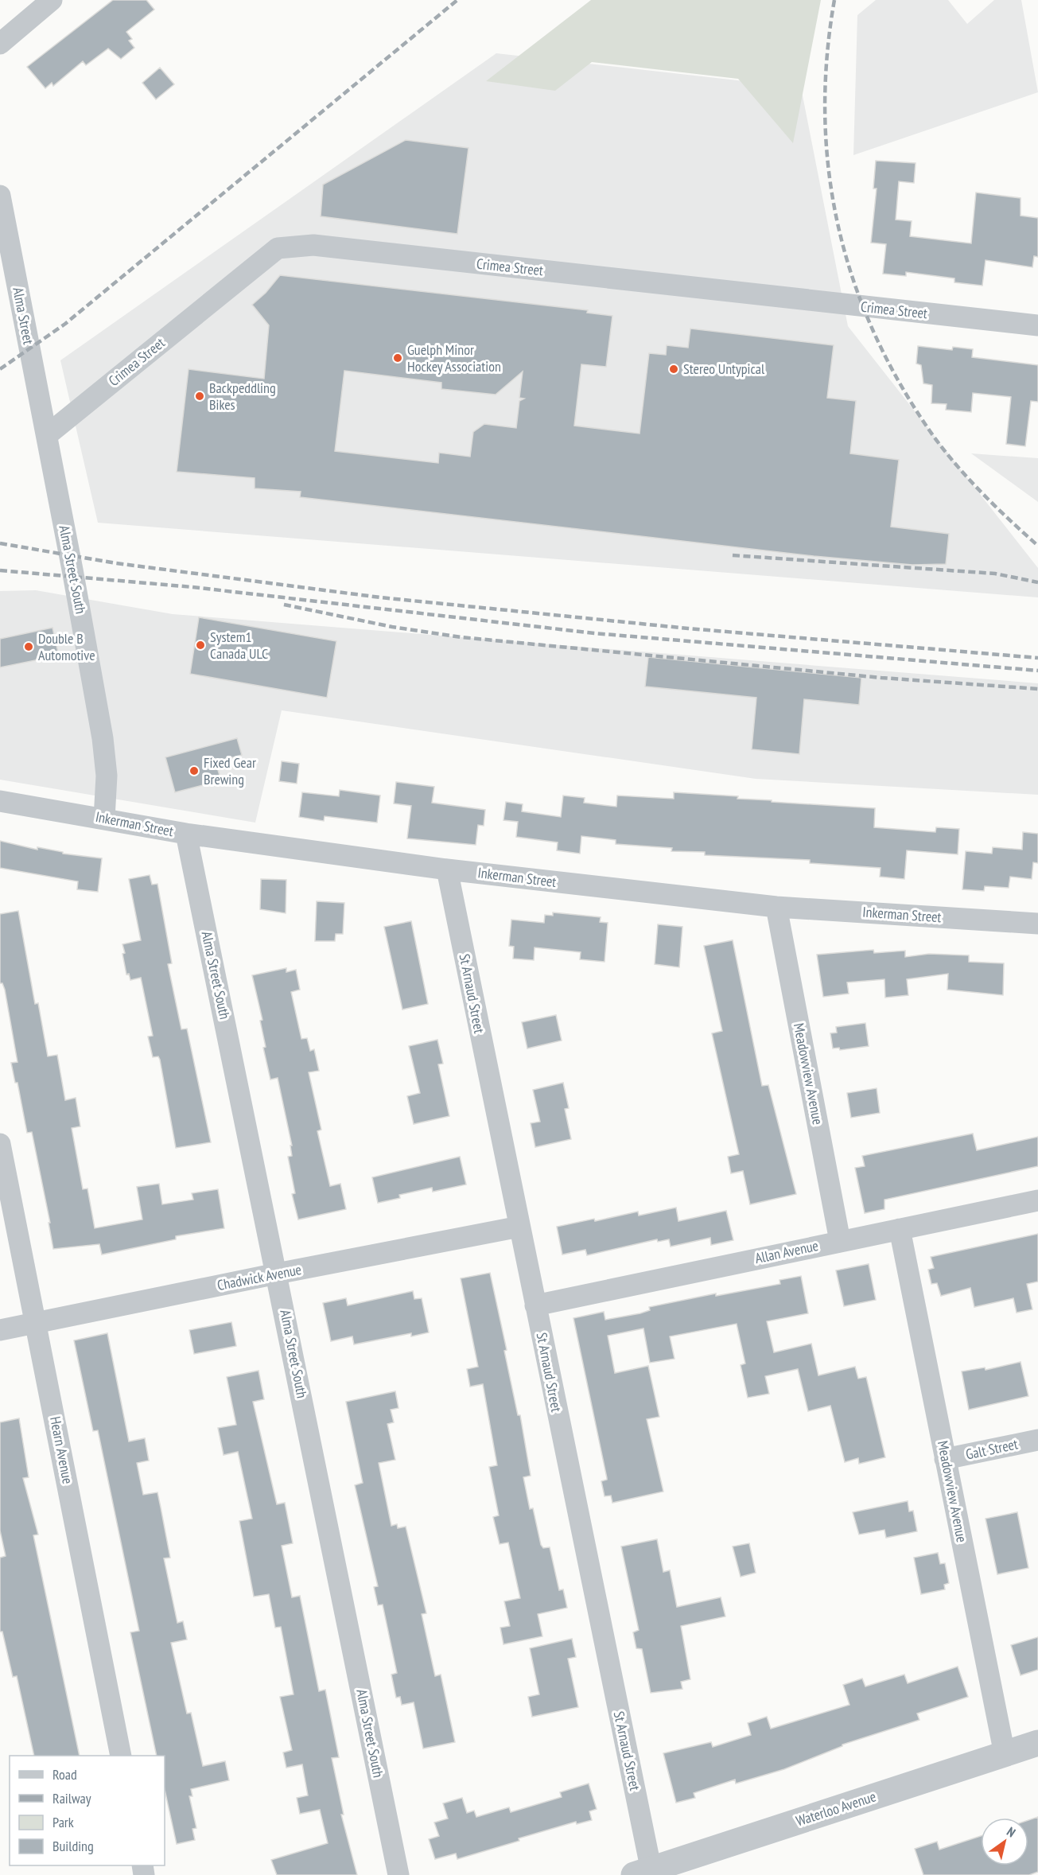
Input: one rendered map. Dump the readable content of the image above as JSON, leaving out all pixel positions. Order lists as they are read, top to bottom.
{
  "streets": {
    "street": [
      "Crimea Street",
      "Alma Street",
      "Alma Street South",
      "Inkerman Street",
      "St Arnaud Street",
      "Meadowview Avenue",
      "Allan Avenue",
      "Chadwick Avenue",
      "Galt Street",
      "Hearn Avenue",
      "Waterloo Avenue"
    ]
  },
  "crossings": [
    ["Crimea Street", "Alma Street"],
    ["Crimea Street", "Alma Street South"],
    ["Alma Street", "Alma Street South"],
    ["Alma Street South", "Inkerman Street"],
    ["Alma Street South", "Chadwick Avenue"],
    ["Inkerman Street", "St Arnaud Street"],
    ["Inkerman Street", "Meadowview Avenue"],
    ["St Arnaud Street", "Allan Avenue"],
    ["St Arnaud Street", "Chadwick Avenue"],
    ["St Arnaud Street", "Waterloo Avenue"],
    ["Meadowview Avenue", "Allan Avenue"],
    ["Meadowview Avenue", "Galt Street"],
    ["Meadowview Avenue", "Waterloo Avenue"],
    ["Chadwick Avenue", "Hearn Avenue"]
  ],
  "places": [
    "Guelph Minor Hockey Association",
    "Stereo Untypical",
    "Backpeddling Bikes",
    "System1 Canada ULC",
    "Double B Automotive",
    "Fixed Gear Brewing"
  ],
  "legend": [
    "Road",
    "Railway",
    "Park",
    "Building"
  ],
  "north": "top right"
}
